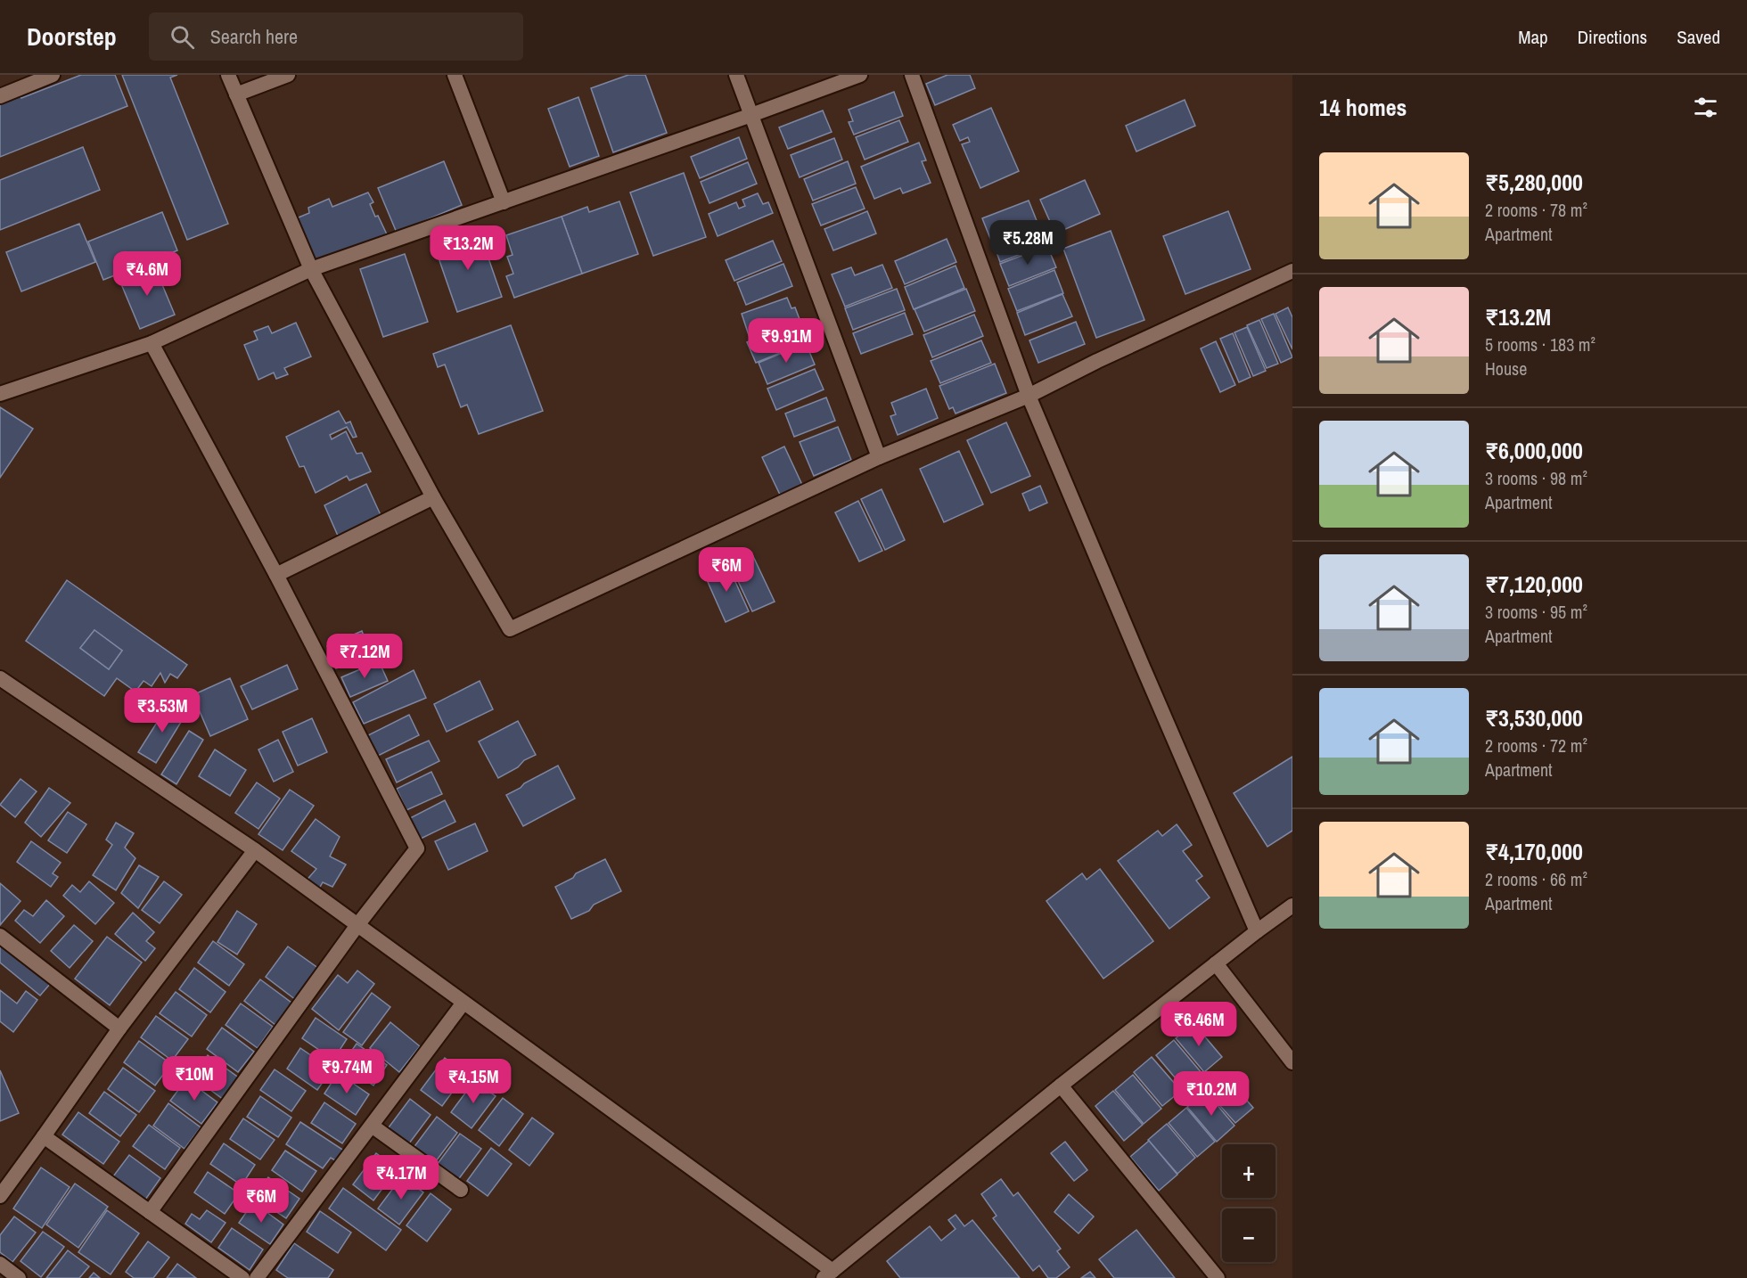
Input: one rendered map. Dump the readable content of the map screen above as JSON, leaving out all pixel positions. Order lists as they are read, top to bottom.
{
  "page": {
    "header": "Doorstep",
    "search": "Search here",
    "nav": ["Map", "Directions", "Saved"],
    "heading": "14 homes",
    "list": [
      {
        "name": "₹5,280,000",
        "note": "2 rooms · 78 m² · Apartment"
      },
      {
        "name": "₹13.2M",
        "note": "5 rooms · 183 m² · House"
      },
      {
        "name": "₹6,000,000",
        "note": "3 rooms · 98 m² · Apartment"
      },
      {
        "name": "₹7,120,000",
        "note": "3 rooms · 95 m² · Apartment"
      },
      {
        "name": "₹3,530,000",
        "note": "2 rooms · 72 m² · Apartment"
      },
      {
        "name": "₹4,170,000",
        "note": "2 rooms · 66 m² · Apartment"
      }
    ],
    "price": [
      "₹5.28M",
      "₹13.2M",
      "₹4.6M",
      "₹9.91M",
      "₹6M",
      "₹7.12M",
      "₹3.53M",
      "₹6.46M",
      "₹9.74M",
      "₹10M",
      "₹4.15M",
      "₹10.2M",
      "₹4.17M",
      "₹6M"
    ],
    "map_buttons": ["+", "−"]
  }
}
